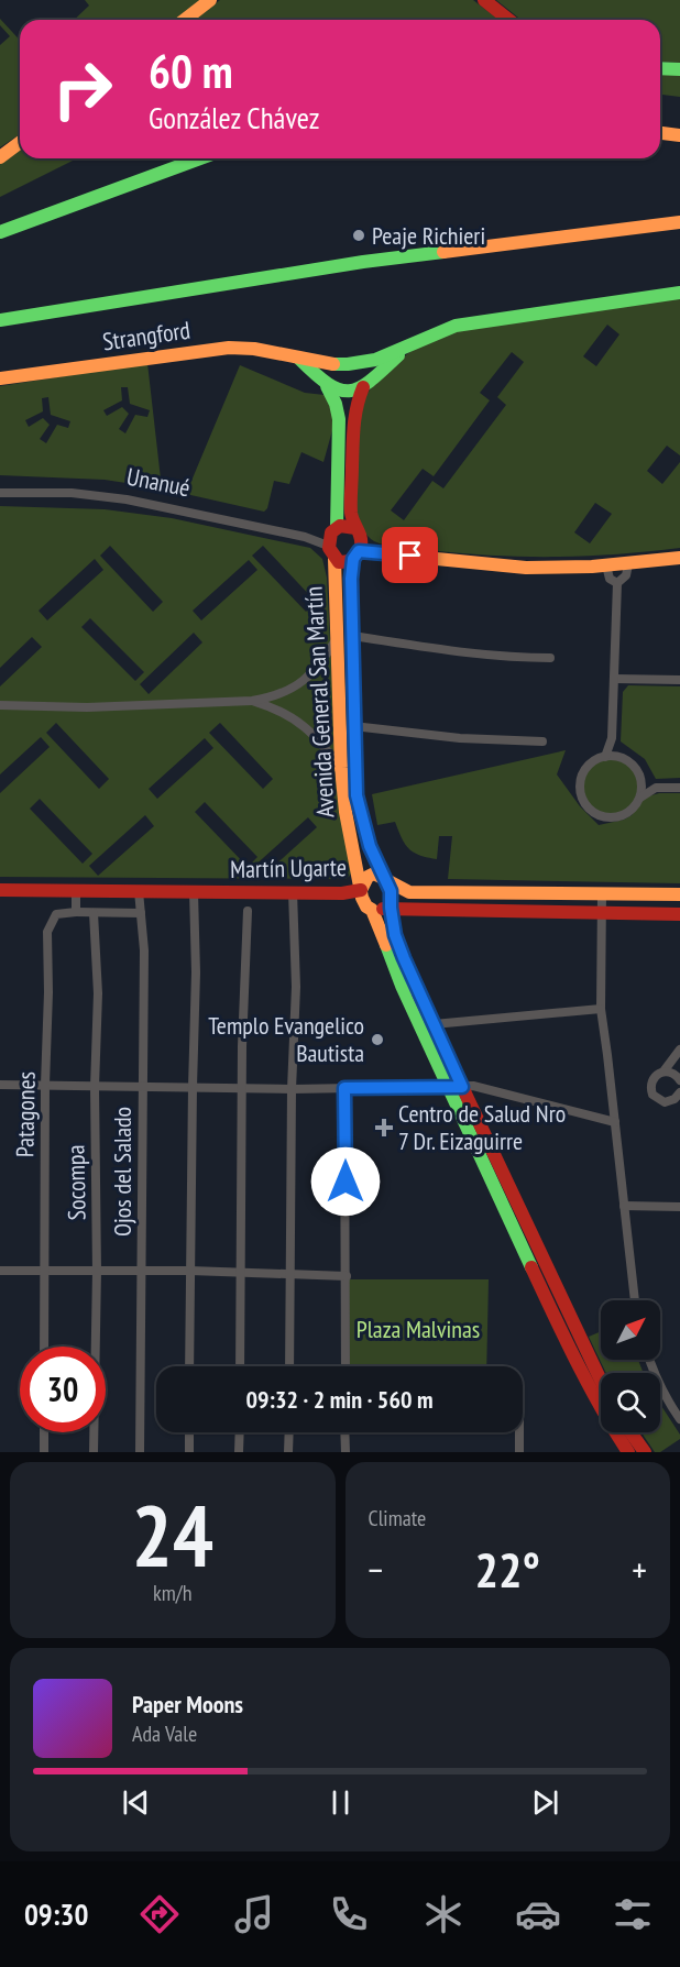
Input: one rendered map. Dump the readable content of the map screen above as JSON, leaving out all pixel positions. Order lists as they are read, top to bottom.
{
  "streets": {
    "main road": ["Strangford", "Avenida General San Martín", "Martín Ugarte"],
    "street": [
      "Unanué",
      "Patagones",
      "Ojos del Salado",
      "Socompa"
    ]
  },
  "crossings": [
    ["Strangford", "Avenida General San Martín"],
    ["Unanué", "Avenida General San Martín"],
    ["Avenida General San Martín", "Martín Ugarte"],
    ["Martín Ugarte", "Ojos del Salado"]
  ],
  "parks": ["Plaza Malvinas"],
  "places": {
    "other": ["Peaje Richieri", "Templo Evangelico Bautista"],
    "health": ["Centro de Salud Nro 7 Dr. Eizaguirre"]
  },
  "north": "top right",
  "page": {
    "turn": ["60 m", "González Chávez"],
    "limit": "30",
    "trip": "09:32 · 2 min · 560 m",
    "tile": [
      ["24", "km/h"],
      "Climate"
    ],
    "heat": ["−", "22°", "+"],
    "song": ["Paper Moons", "Ada Vale"],
    "tabs": "09:30"
  }
}
